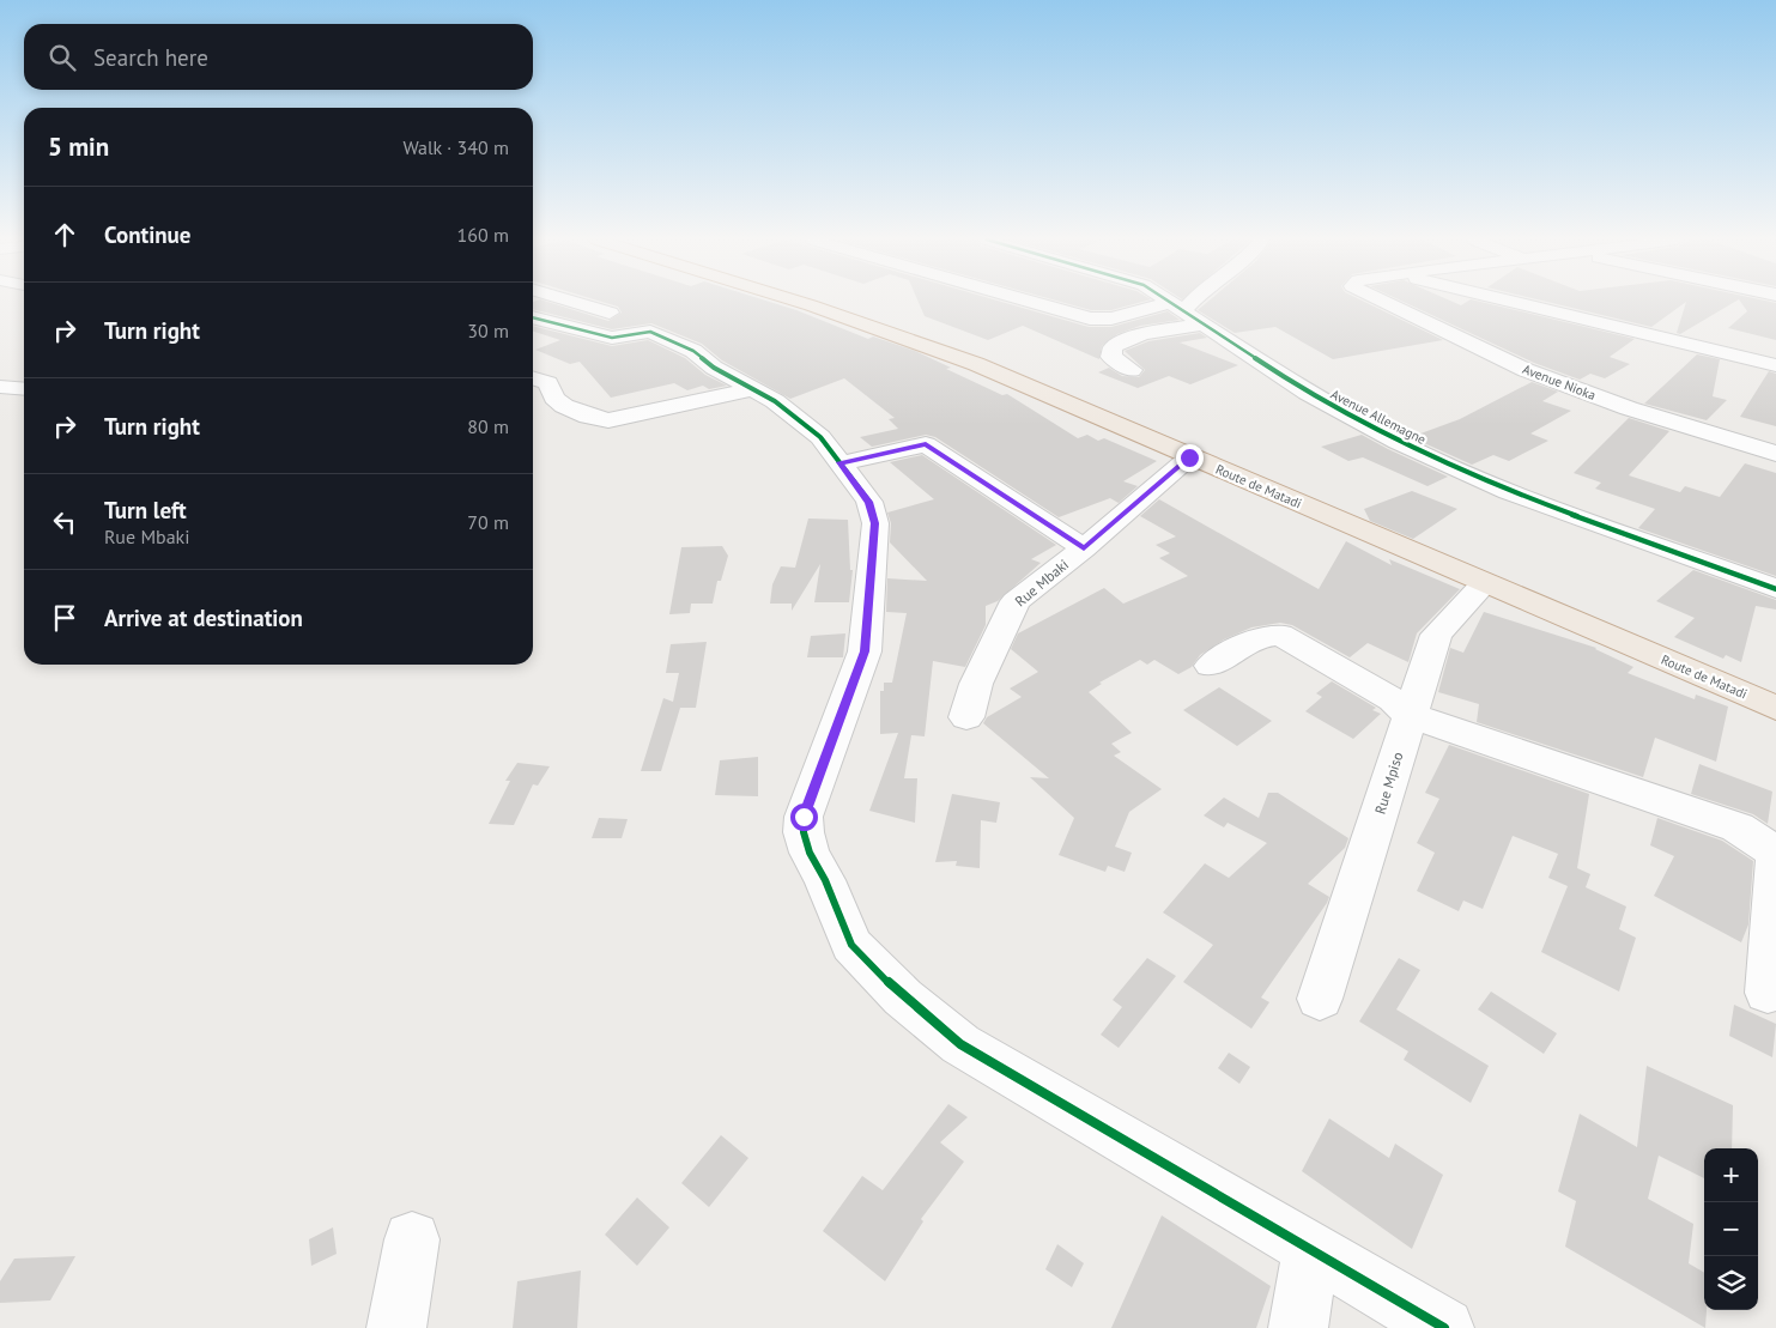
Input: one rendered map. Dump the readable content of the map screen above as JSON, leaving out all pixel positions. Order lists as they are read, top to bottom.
{
  "streets": {
    "highway": ["Route de Matadi"],
    "street": [
      "Avenue Nioka",
      "Avenue Allemagne",
      "Rue Mbaki",
      "Rue Mpiso"
    ]
  },
  "crossings": [
    ["Route de Matadi", "Rue Mbaki"],
    ["Route de Matadi", "Rue Mpiso"]
  ],
  "page": {
    "search": "Search here",
    "heading": ["5 min", "Walk · 340 m"],
    "list": [
      ["Continue", "160 m"],
      ["Turn right", "30 m"],
      ["Turn right", "80 m"],
      ["Turn left", "Rue Mbaki", "70 m"],
      "Arrive at destination"
    ],
    "map_buttons": ["+", "−"]
  }
}
